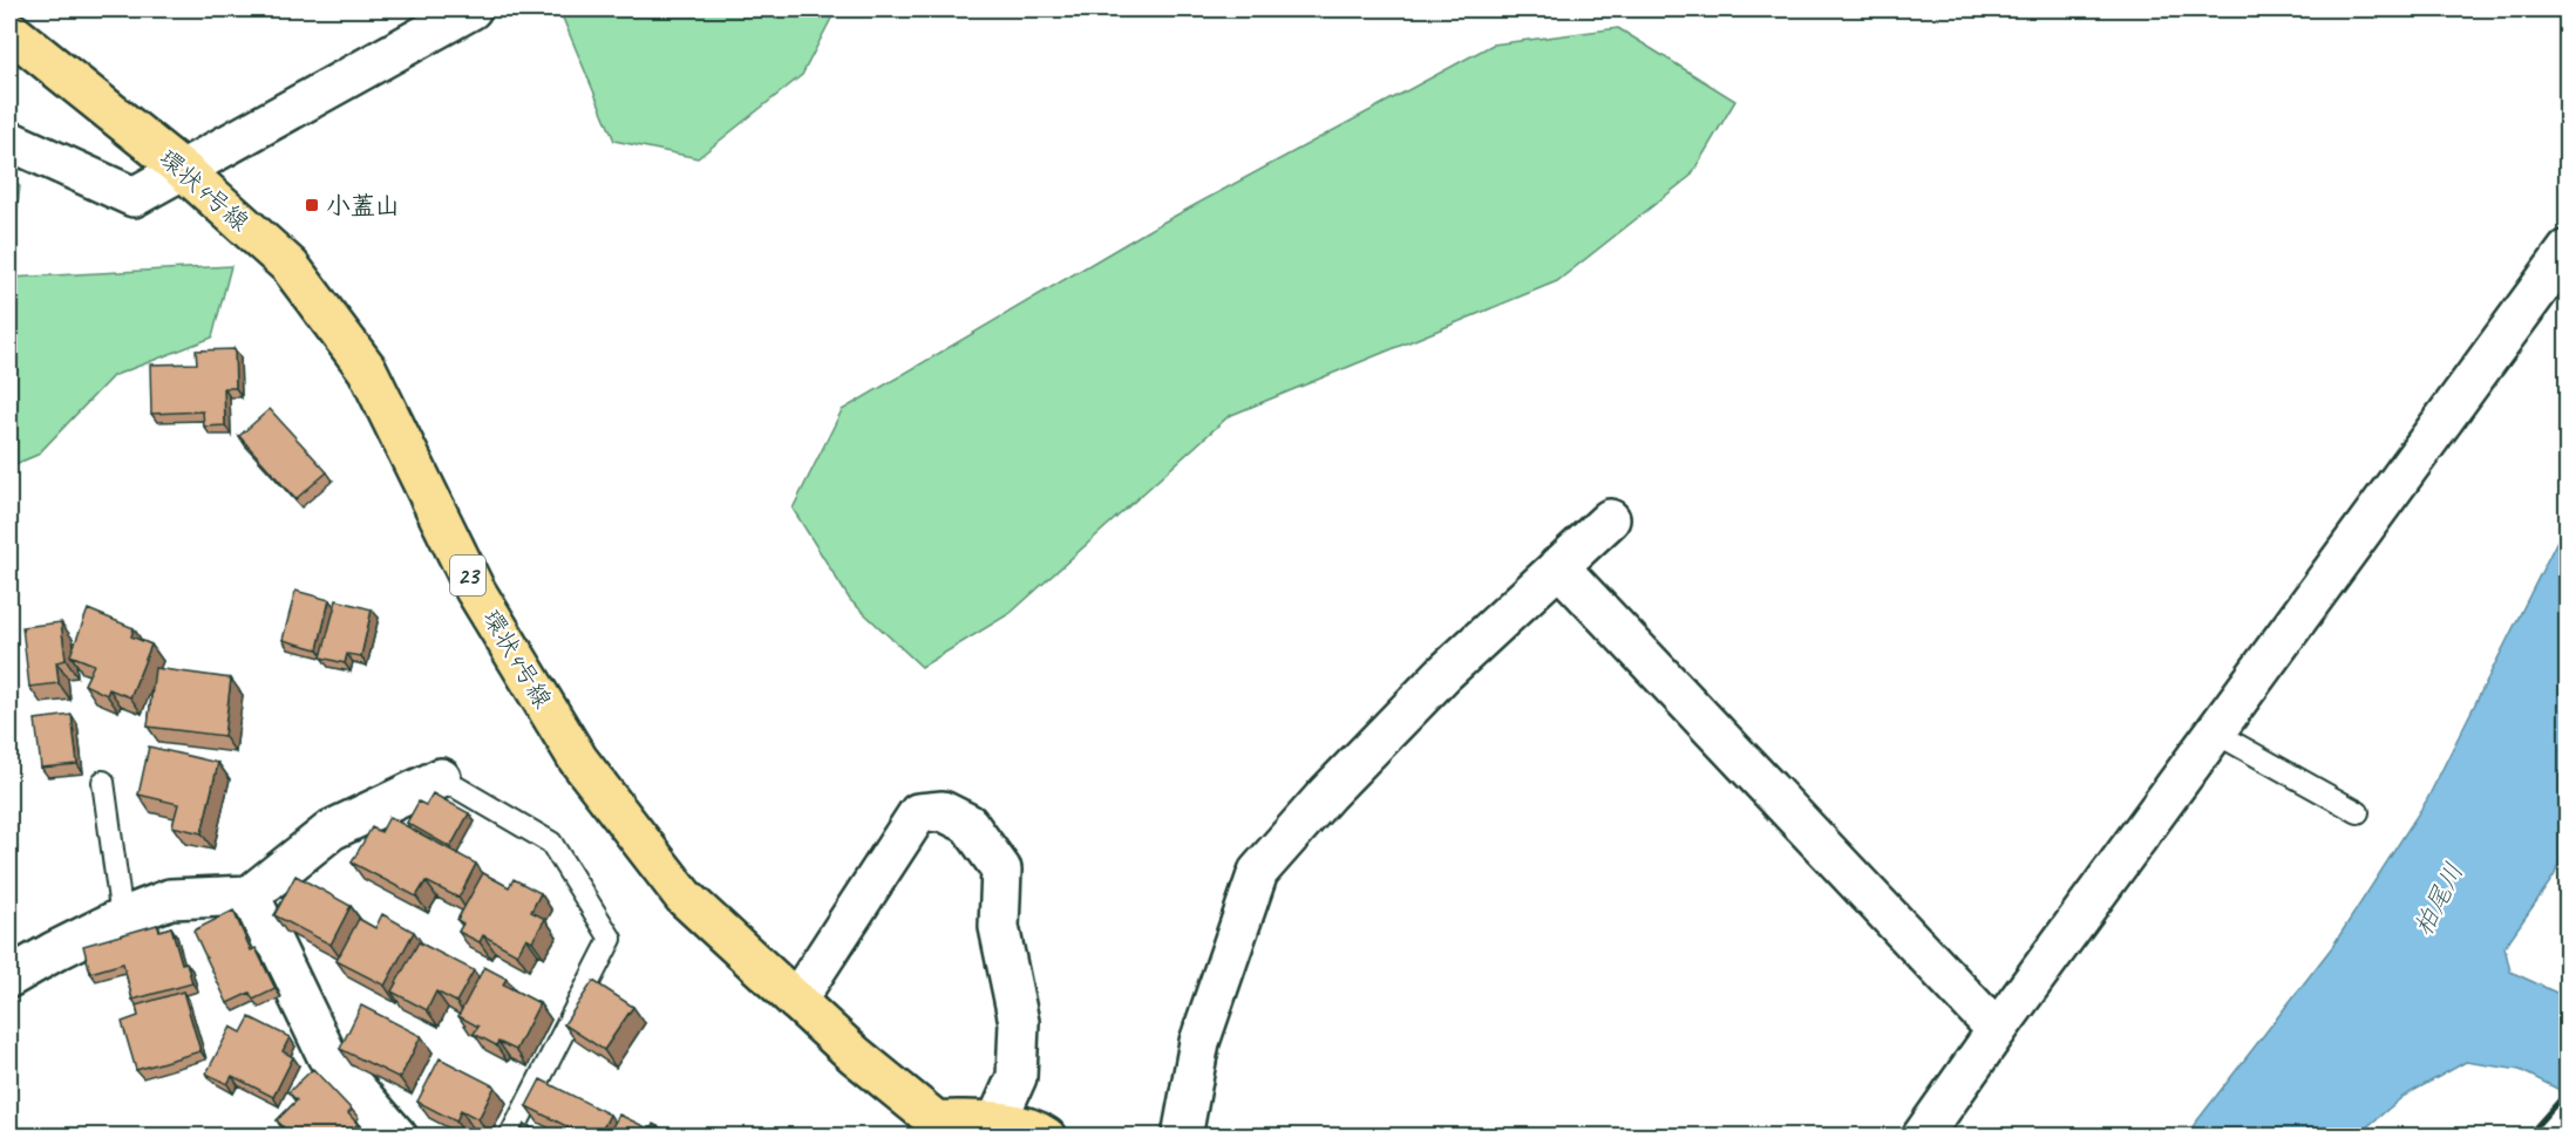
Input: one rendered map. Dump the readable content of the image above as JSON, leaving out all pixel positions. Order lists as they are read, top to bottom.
{
  "streets": {
    "main road": ["環状4号線", "23"]
  },
  "crossings": [
    ["環状4号線", "23"]
  ],
  "water": ["柏尾川"],
  "places": {
    "transit": ["小蓋山"]
  }
}
